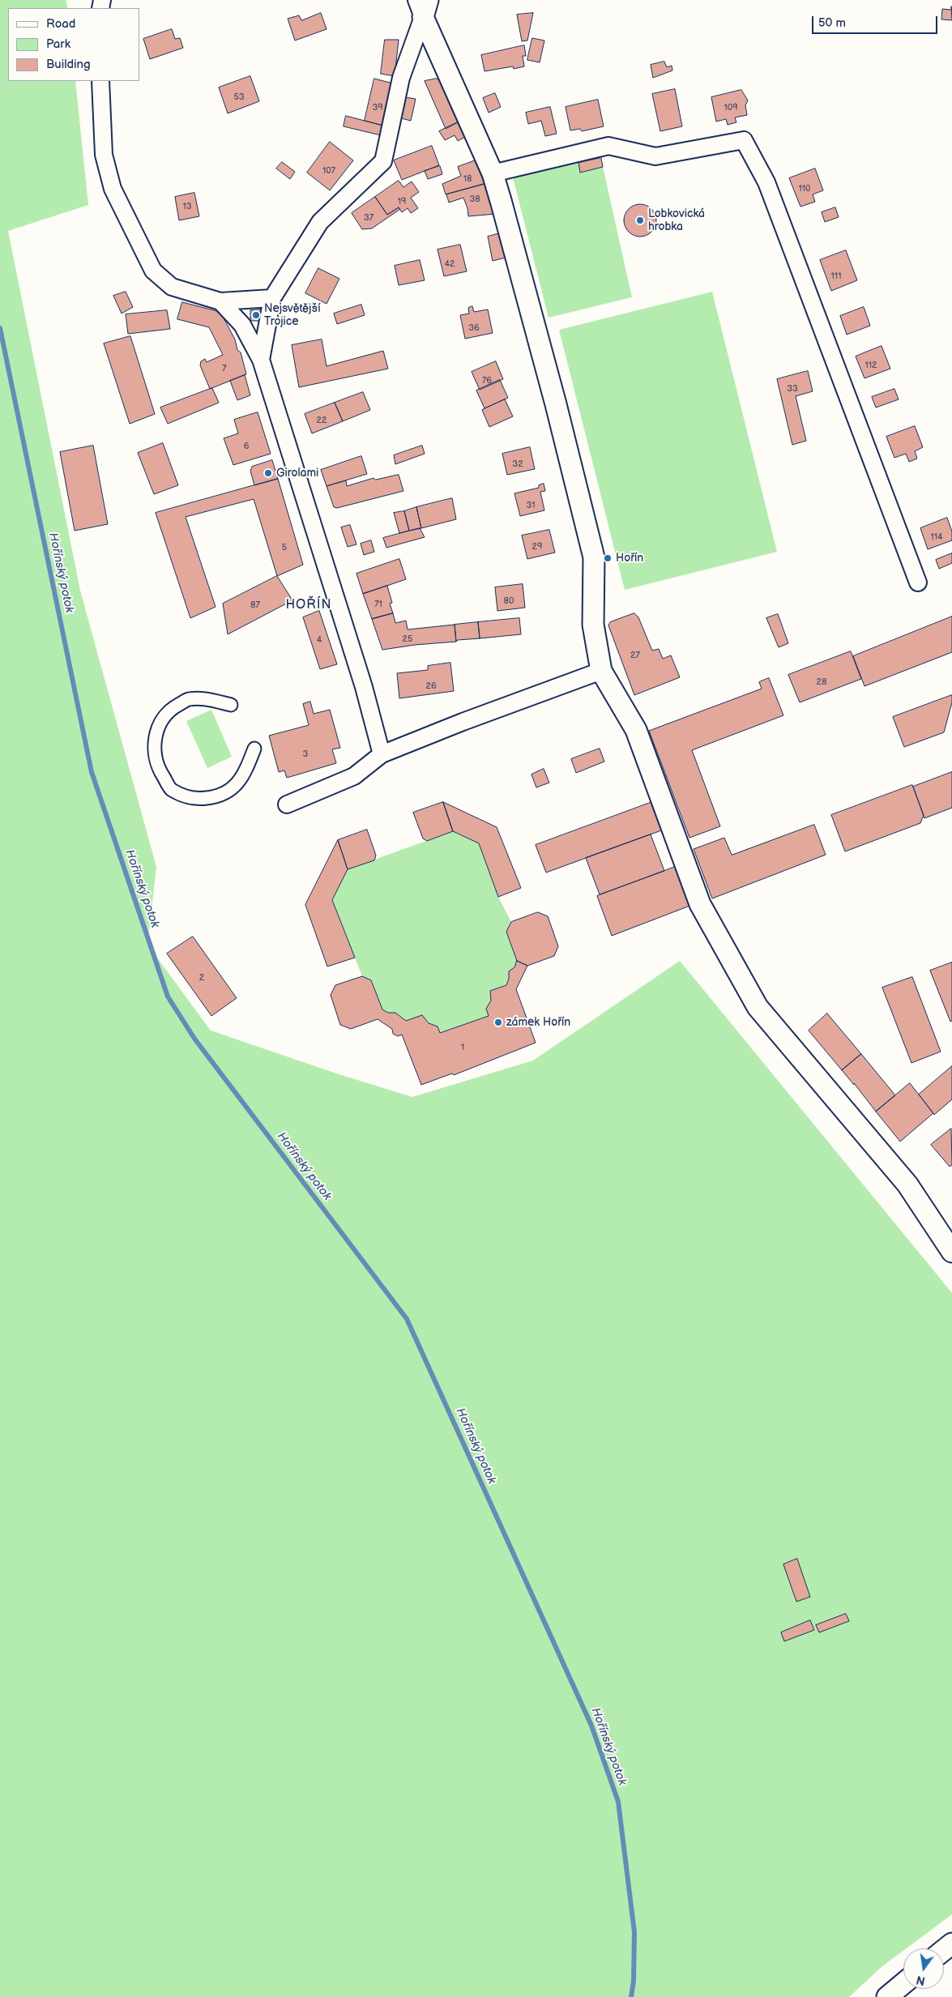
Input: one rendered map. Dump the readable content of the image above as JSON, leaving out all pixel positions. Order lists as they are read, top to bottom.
{
  "districts": ["HOŘÍN"],
  "water": ["Hořínský potok"],
  "places": [
    "Lobkovická hrobka",
    "Nejsvětější Trojice",
    "Girolami",
    "Hořín",
    "zámek Hořín"
  ],
  "house_numbers": [
    "53",
    "39",
    "109",
    "107",
    "18",
    "110",
    "38",
    "19",
    "13",
    "37",
    "42",
    "111",
    "36",
    "112",
    "7",
    "76",
    "33",
    "22",
    "6",
    "32",
    "31",
    "114",
    "29",
    "5",
    "80",
    "71",
    "87",
    "25",
    "4",
    "27",
    "28",
    "26",
    "3",
    "2",
    "1"
  ],
  "legend": ["Road", "Park", "Building"],
  "scale_bar": "50 m",
  "north": "bottom"
}
